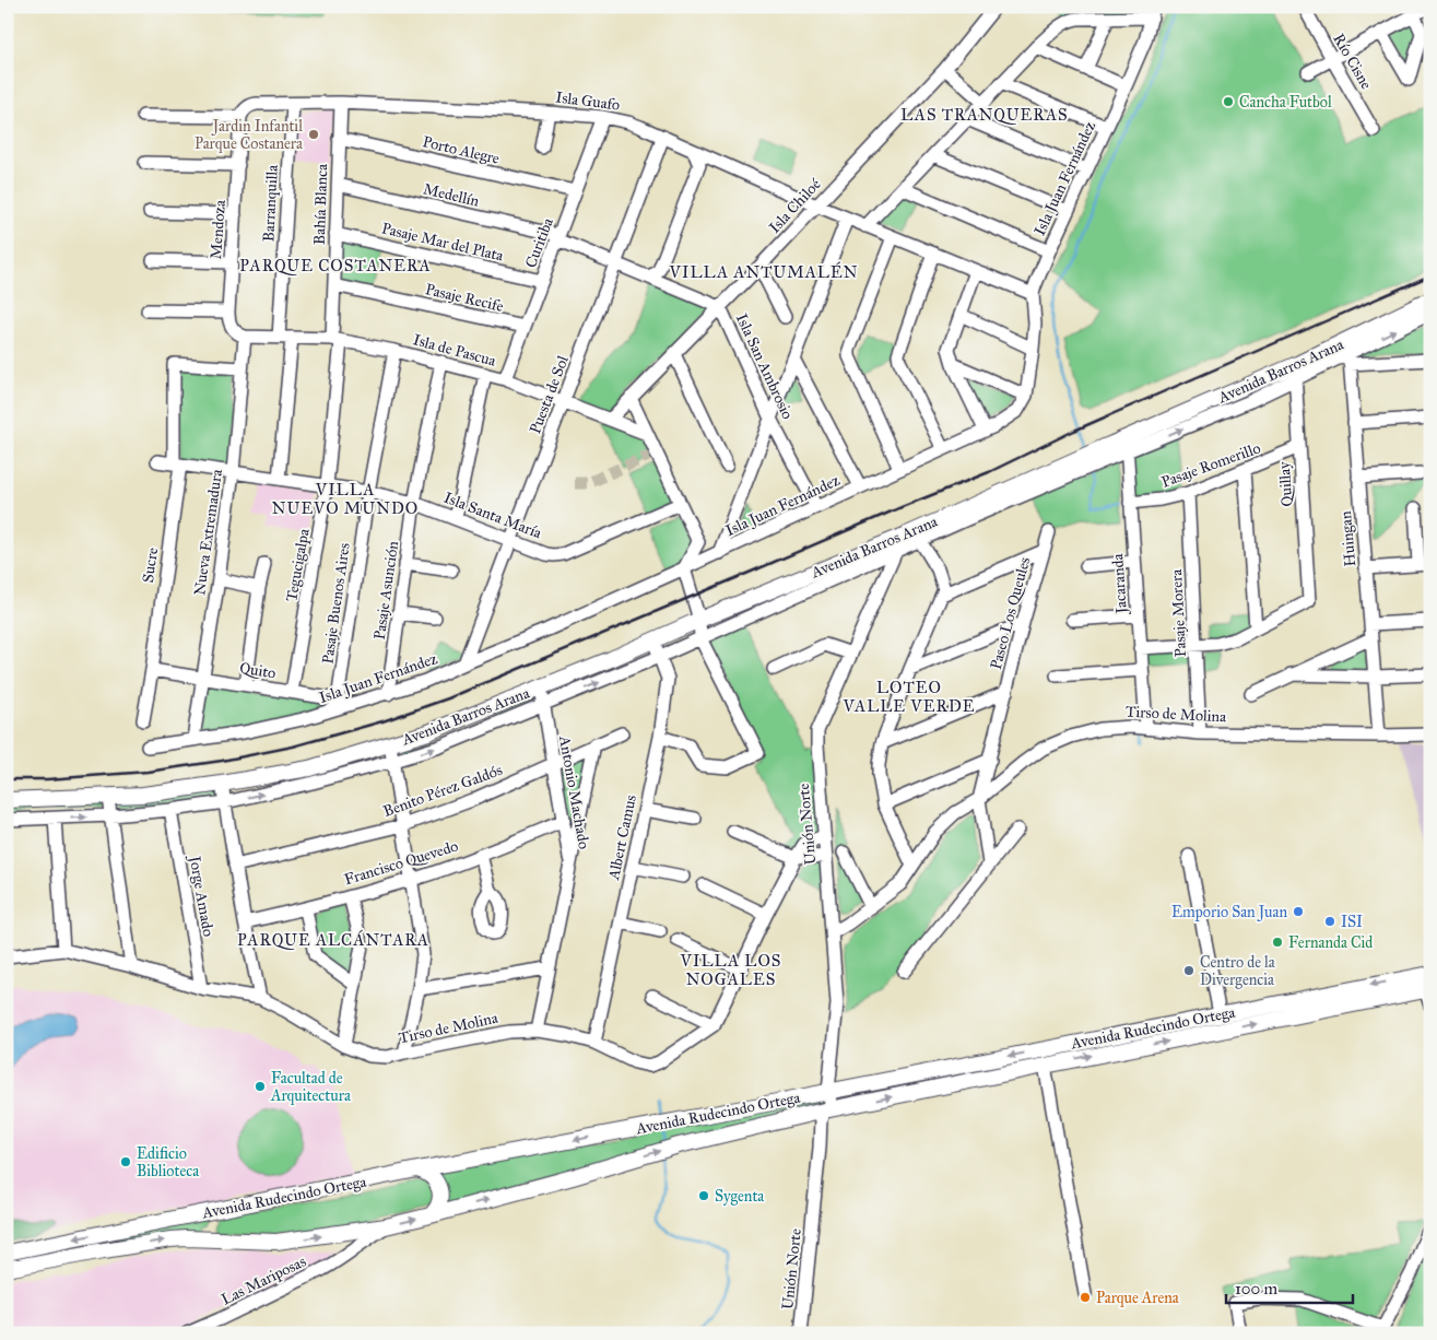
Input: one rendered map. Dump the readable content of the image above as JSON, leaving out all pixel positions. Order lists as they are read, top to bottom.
{
  "streets": {
    "main road": ["Avenida Barros Arana", "Avenida Rudecindo Ortega"],
    "street": [
      "Río Cisne",
      "Isla Guafo",
      "Porto Alegre",
      "Isla Juan Fernández",
      "Medellín",
      "Barranquilla",
      "Bahía Blanca",
      "Isla Chiloé",
      "Mendoza",
      "Pasaje Mar del Plata",
      "Curitiba",
      "Pasaje Recife",
      "Isla de Pascua",
      "Isla San Ambrosio",
      "Puesta de Sol",
      "Pasaje Romerillo",
      "Quillay",
      "Isla Santa María",
      "Nueva Extremadura",
      "Huingan",
      "Sucre",
      "Tegucigalpa",
      "Jacaranda",
      "Pasaje Asunción",
      "Pasaje Buenos Aires",
      "Paseo Los Queules",
      "Pasaje Morera",
      "Quito",
      "Tirso de Molina",
      "Benito Pérez Galdós",
      "Antonio Machado",
      "Unión Norte",
      "Albert Camus",
      "Francisco Quevedo",
      "Jorge Amado",
      "Las Mariposas"
    ]
  },
  "crossings": [
    ["Isla Guafo", "Isla Juan Fernández"],
    ["Isla Guafo", "Barranquilla"],
    ["Isla Guafo", "Bahía Blanca"],
    ["Isla Guafo", "Isla Chiloé"],
    ["Isla Guafo", "Mendoza"],
    ["Isla Guafo", "Curitiba"],
    ["Isla Guafo", "Puesta de Sol"],
    ["Porto Alegre", "Bahía Blanca"],
    ["Porto Alegre", "Curitiba"],
    ["Isla Juan Fernández", "Isla San Ambrosio"],
    ["Isla Juan Fernández", "Puesta de Sol"],
    ["Isla Juan Fernández", "Pasaje Asunción"],
    ["Isla Juan Fernández", "Quito"],
    ["Medellín", "Bahía Blanca"],
    ["Medellín", "Curitiba"],
    ["Medellín", "Isla San Ambrosio"],
    ["Barranquilla", "Isla de Pascua"],
    ["Bahía Blanca", "Pasaje Mar del Plata"],
    ["Bahía Blanca", "Pasaje Recife"],
    ["Bahía Blanca", "Isla de Pascua"],
    ["Bahía Blanca", "Tegucigalpa"],
    ["Isla Chiloé", "Isla de Pascua"],
    ["Isla Chiloé", "Isla San Ambrosio"],
    ["Mendoza", "Isla de Pascua"],
    ["Mendoza", "Nueva Extremadura"],
    ["Pasaje Mar del Plata", "Curitiba"],
    ["Curitiba", "Pasaje Recife"],
    ["Curitiba", "Isla de Pascua"],
    ["Curitiba", "Isla San Ambrosio"],
    ["Isla de Pascua", "Puesta de Sol"],
    ["Isla de Pascua", "Nueva Extremadura"],
    ["Isla de Pascua", "Pasaje Asunción"],
    ["Isla de Pascua", "Pasaje Buenos Aires"],
    ["Isla San Ambrosio", "Puesta de Sol"],
    ["Avenida Barros Arana", "Quillay"],
    ["Avenida Barros Arana", "Huingan"],
    ["Avenida Barros Arana", "Jacaranda"],
    ["Avenida Barros Arana", "Antonio Machado"],
    ["Avenida Barros Arana", "Unión Norte"],
    ["Avenida Barros Arana", "Albert Camus"],
    ["Avenida Barros Arana", "Jorge Amado"],
    ["Puesta de Sol", "Isla Santa María"],
    ["Pasaje Romerillo", "Quillay"],
    ["Pasaje Romerillo", "Jacaranda"],
    ["Pasaje Romerillo", "Pasaje Morera"],
    ["Isla Santa María", "Nueva Extremadura"],
    ["Isla Santa María", "Sucre"],
    ["Isla Santa María", "Tegucigalpa"],
    ["Isla Santa María", "Pasaje Asunción"],
    ["Isla Santa María", "Pasaje Buenos Aires"],
    ["Nueva Extremadura", "Sucre"],
    ["Nueva Extremadura", "Quito"],
    ["Huingan", "Tirso de Molina"],
    ["Sucre", "Quito"],
    ["Tegucigalpa", "Quito"],
    ["Jacaranda", "Tirso de Molina"],
    ["Pasaje Buenos Aires", "Quito"],
    ["Paseo Los Queules", "Tirso de Molina"],
    ["Pasaje Morera", "Tirso de Molina"],
    ["Tirso de Molina", "Antonio Machado"],
    ["Tirso de Molina", "Unión Norte"],
    ["Tirso de Molina", "Albert Camus"],
    ["Tirso de Molina", "Jorge Amado"],
    ["Benito Pérez Galdós", "Antonio Machado"],
    ["Antonio Machado", "Francisco Quevedo"],
    ["Unión Norte", "Avenida Rudecindo Ortega"],
    ["Avenida Rudecindo Ortega", "Las Mariposas"]
  ],
  "districts": [
    "LAS TRANQUERAS",
    "PARQUE COSTANERA",
    "VILLA ANTUMALÉN",
    "VILLA NUEVO MUNDO",
    "LOTEO VALLE VERDE",
    "PARQUE ALCÁNTARA",
    "VILLA LOS NOGALES"
  ],
  "places": [
    "Cancha Futbol",
    "Jardin Infantil Parque Costanera",
    "Emporio San Juan",
    "ISI",
    "Fernanda Cid",
    "Centro de la Divergencia",
    "Facultad de Arquitectura",
    "Edificio Biblioteca",
    "Sygenta",
    "Parque Arena"
  ],
  "scale_bar": "100 m"
}
